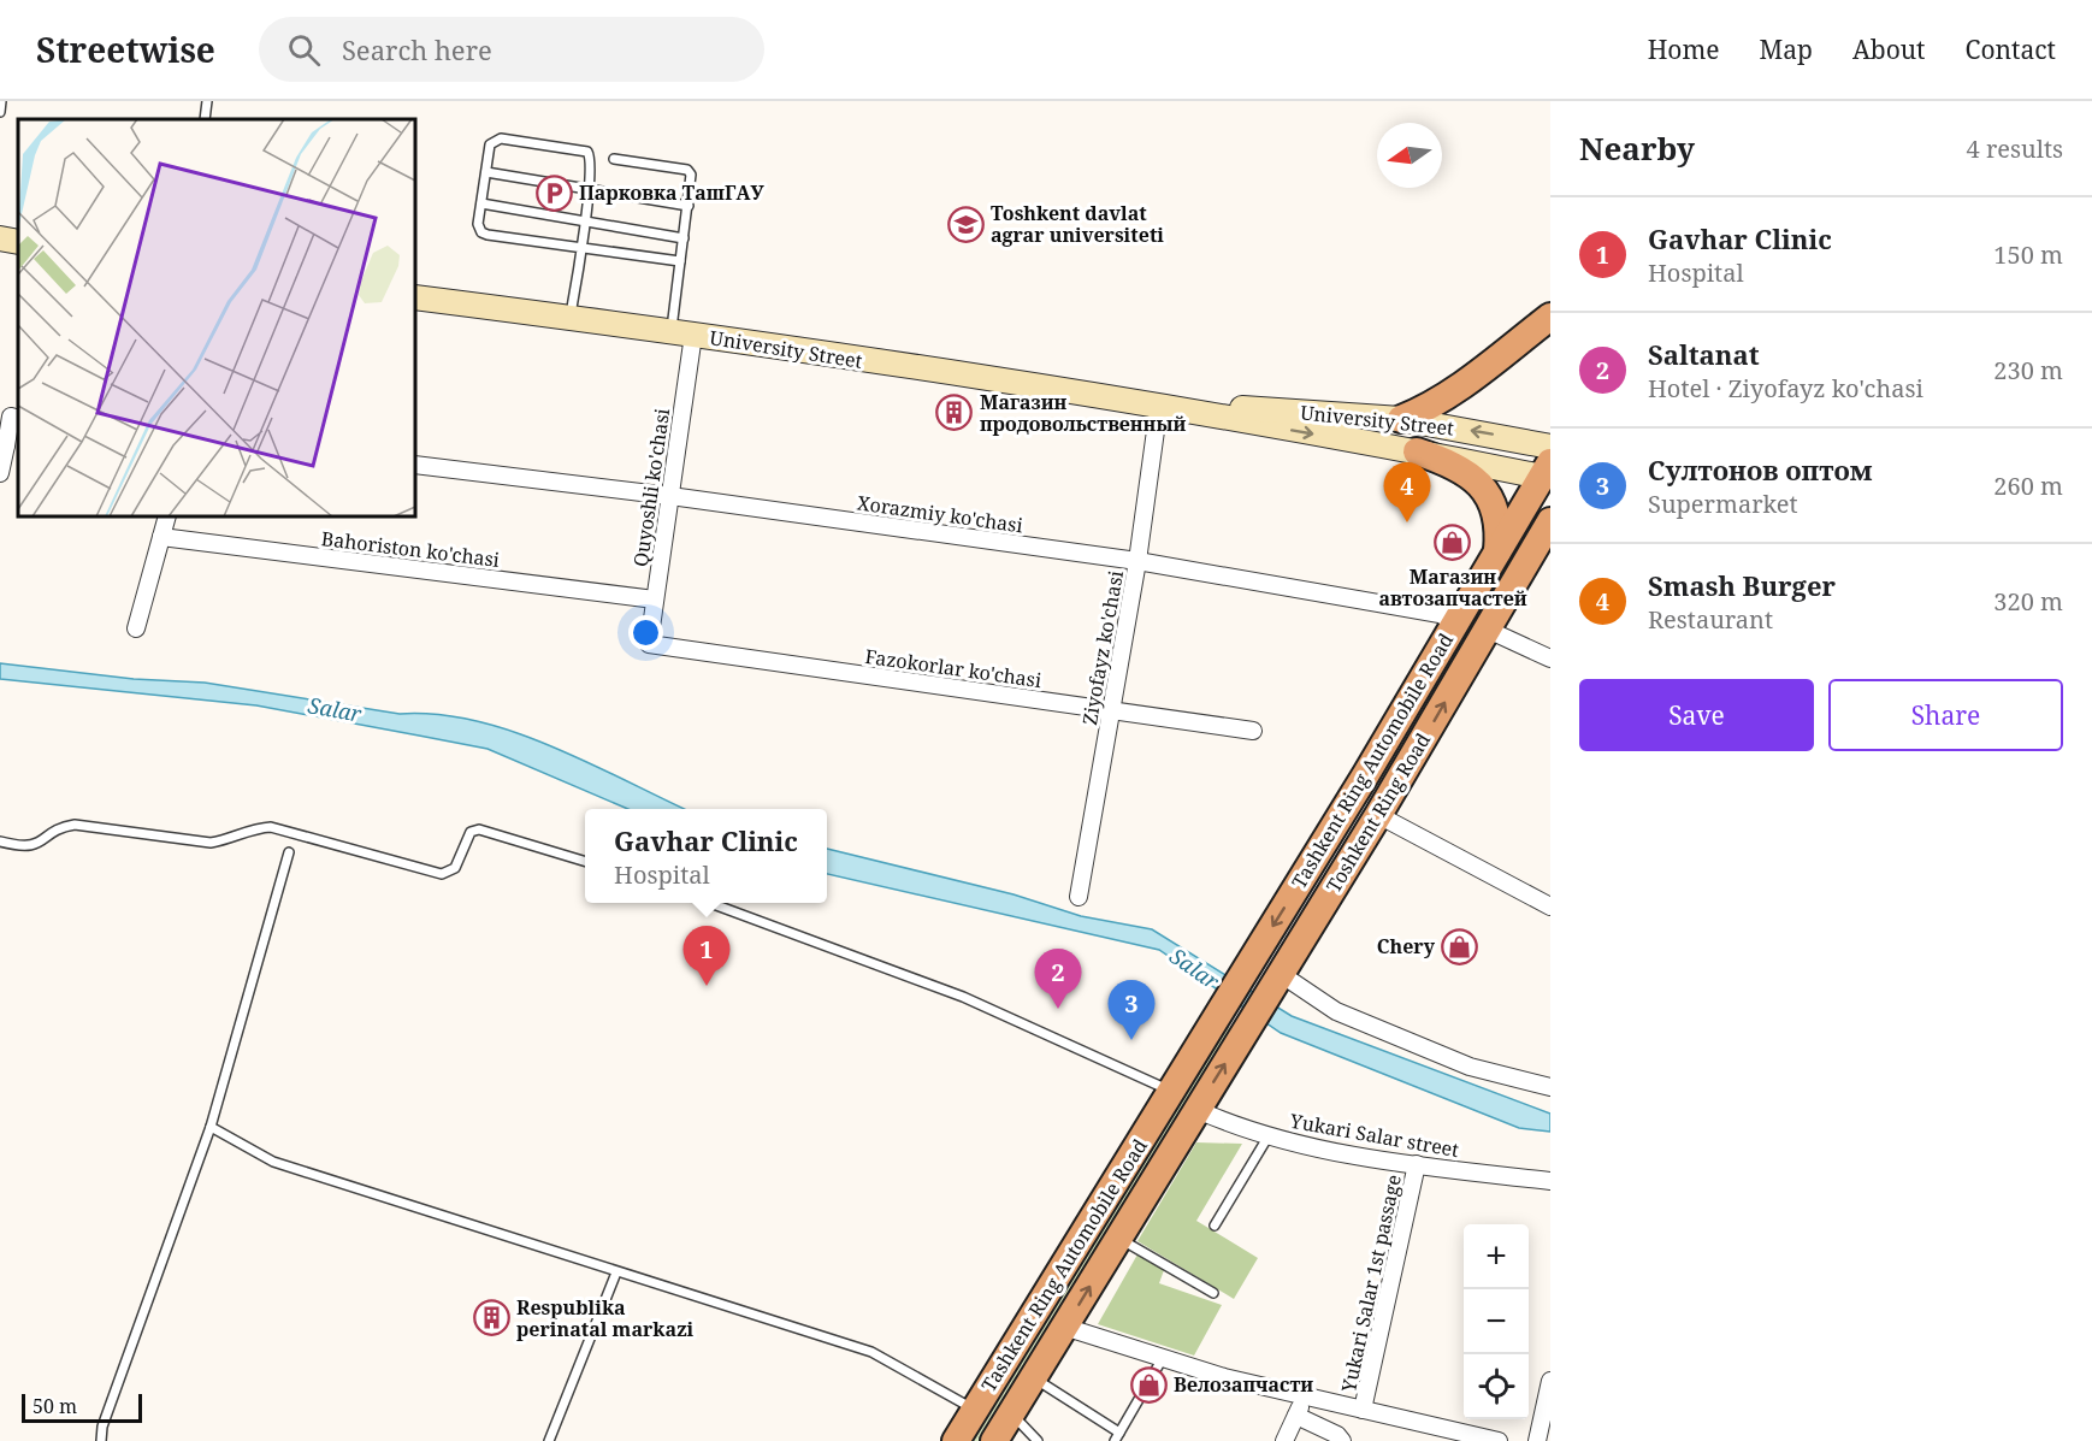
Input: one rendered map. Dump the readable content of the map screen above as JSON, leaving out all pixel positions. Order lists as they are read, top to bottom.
{
  "streets": {
    "highway": ["Tashkent Ring Automobile Road", "Toshkent Ring Road"],
    "main road": ["University Street"],
    "street": [
      "Quyoshli ko'chasi",
      "Xorazmiy ko'chasi",
      "Bahoriston ko'chasi",
      "Ziyofayz ko'chasi",
      "Fazokorlar ko'chasi",
      "Yukari Salar street",
      "Yukari Salar 1st passage"
    ]
  },
  "crossings": [
    ["University Street", "Quyoshli ko'chasi"],
    ["University Street", "Ziyofayz ko'chasi"],
    ["University Street", "Tashkent Ring Automobile Road"],
    ["Quyoshli ko'chasi", "Xorazmiy ko'chasi"],
    ["Quyoshli ko'chasi", "Bahoriston ko'chasi"],
    ["Quyoshli ko'chasi", "Fazokorlar ko'chasi"],
    ["Xorazmiy ko'chasi", "Ziyofayz ko'chasi"],
    ["Xorazmiy ko'chasi", "Tashkent Ring Automobile Road"],
    ["Ziyofayz ko'chasi", "Fazokorlar ko'chasi"],
    ["Tashkent Ring Automobile Road", "Toshkent Ring Road"],
    ["Tashkent Ring Automobile Road", "Yukari Salar street"],
    ["Yukari Salar street", "Yukari Salar 1st passage"]
  ],
  "one_way": ["Toshkent Ring Road"],
  "water": ["Salar"],
  "places": {
    "parking": ["Парковка ТашГАУ"],
    "school or university": ["Toshkent davlat agrar universiteti"],
    "building": ["Магазин продовольственный", "Respublika perinatal markazi"],
    "shop": ["Магазин автозапчастей", "Chery", "Велозапчасти"]
  },
  "scale_bar": "50 m",
  "north": "left",
  "page": {
    "header": "Streetwise",
    "search": "Search here",
    "nav": [
      "Home",
      "Map",
      "About",
      "Contact"
    ],
    "heading": ["Nearby", "4 results"],
    "list": [
      {
        "mark": "1",
        "name": "Gavhar Clinic",
        "note": "Hospital",
        "value": "150 m"
      },
      {
        "mark": "2",
        "name": "Saltanat",
        "note": "Hotel · Ziyofayz ko'chasi",
        "value": "230 m"
      },
      {
        "mark": "3",
        "name": "Султонов оптом",
        "note": "Supermarket",
        "value": "260 m"
      },
      {
        "mark": "4",
        "name": "Smash Burger",
        "note": "Restaurant",
        "value": "320 m"
      }
    ],
    "pins": [
      "4",
      "1",
      "2",
      "3"
    ],
    "buttons": ["Save", "Share"],
    "popup": ["Gavhar Clinic", "Hospital"],
    "map_buttons": ["+", "−"],
    "scale": "50 m"
  }
}
